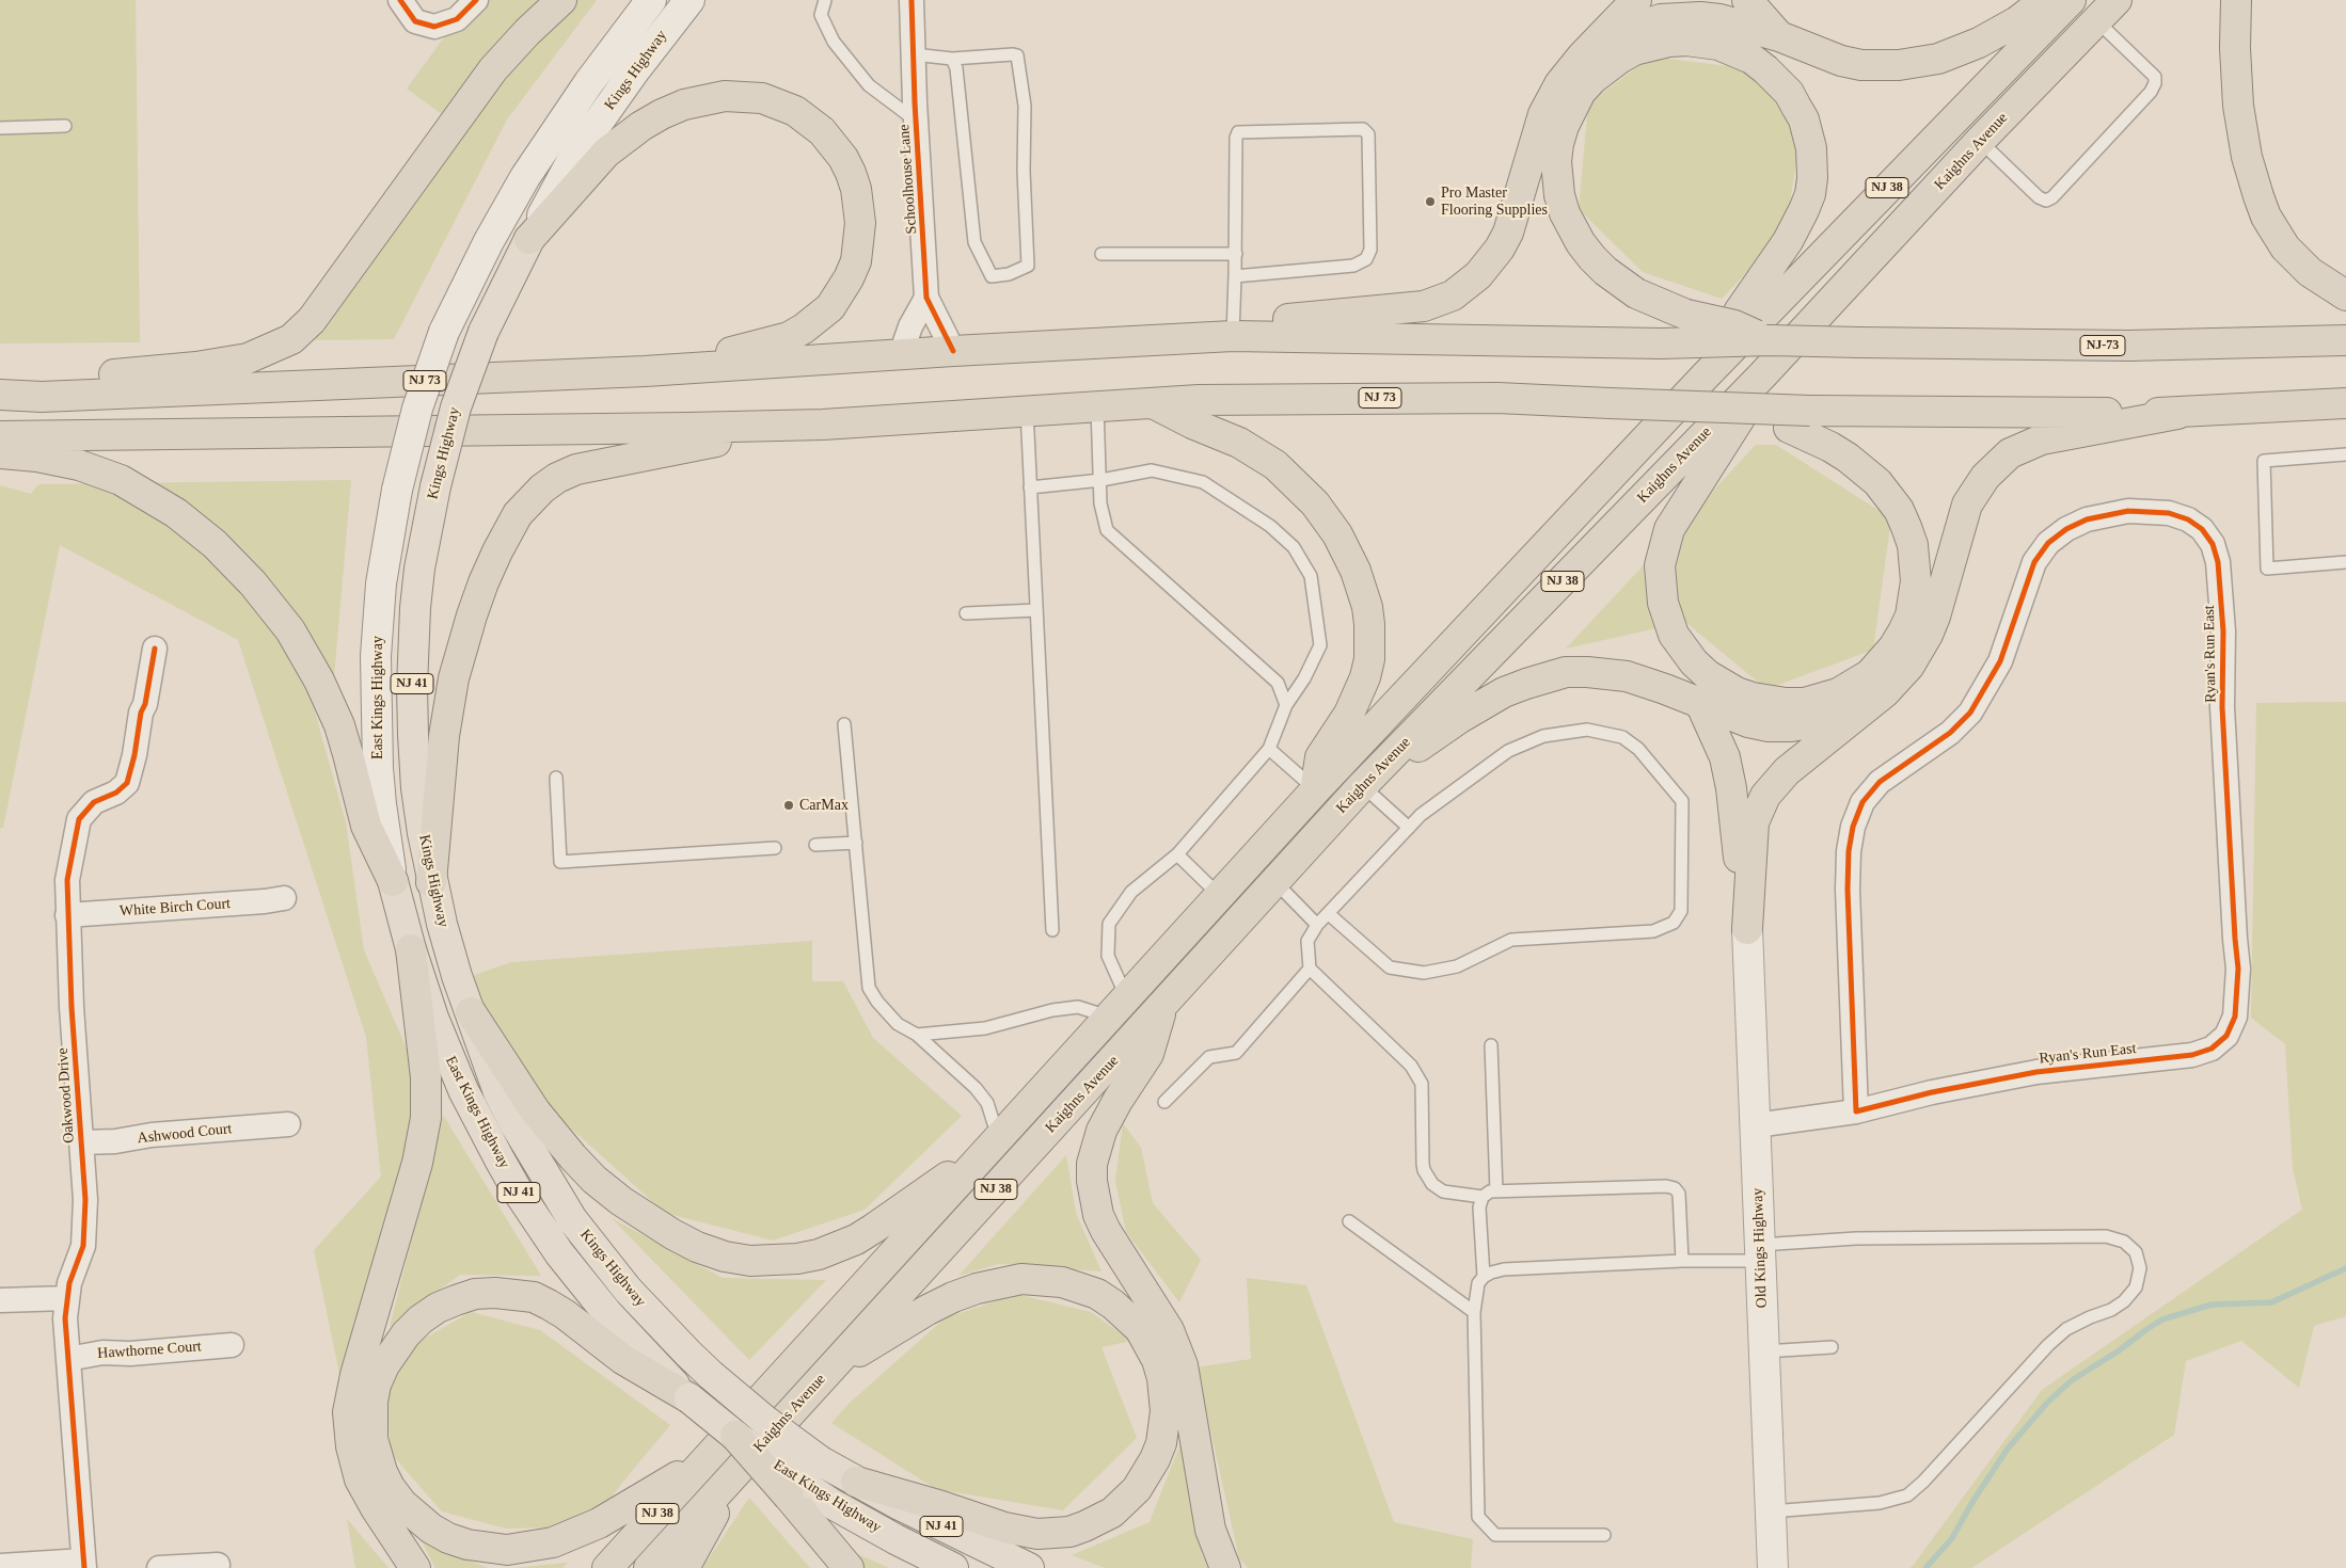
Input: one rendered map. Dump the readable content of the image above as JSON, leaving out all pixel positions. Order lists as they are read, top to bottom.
{
  "streets": {
    "highway": [
      "Kaighns Avenue",
      "NJ 38",
      "NJ-73",
      "NJ 73"
    ],
    "main road": [
      "Kings Highway",
      "NJ 41",
      "East Kings Highway",
      "Old Kings Highway"
    ],
    "street": [
      "Schoolhouse Lane",
      "Ryan's Run East",
      "White Birch Court",
      "Oakwood Drive",
      "Ashwood Court",
      "Hawthorne Court"
    ]
  },
  "crossings": [
    ["Kings Highway", "East Kings Highway"],
    ["Schoolhouse Lane", "NJ 73"],
    ["NJ-73", "NJ 73"],
    ["Ryan's Run East", "Old Kings Highway"],
    ["White Birch Court", "Oakwood Drive"],
    ["Oakwood Drive", "Ashwood Court"],
    ["Oakwood Drive", "Hawthorne Court"]
  ],
  "places": ["Pro Master Flooring Supplies", "CarMax"]
}
